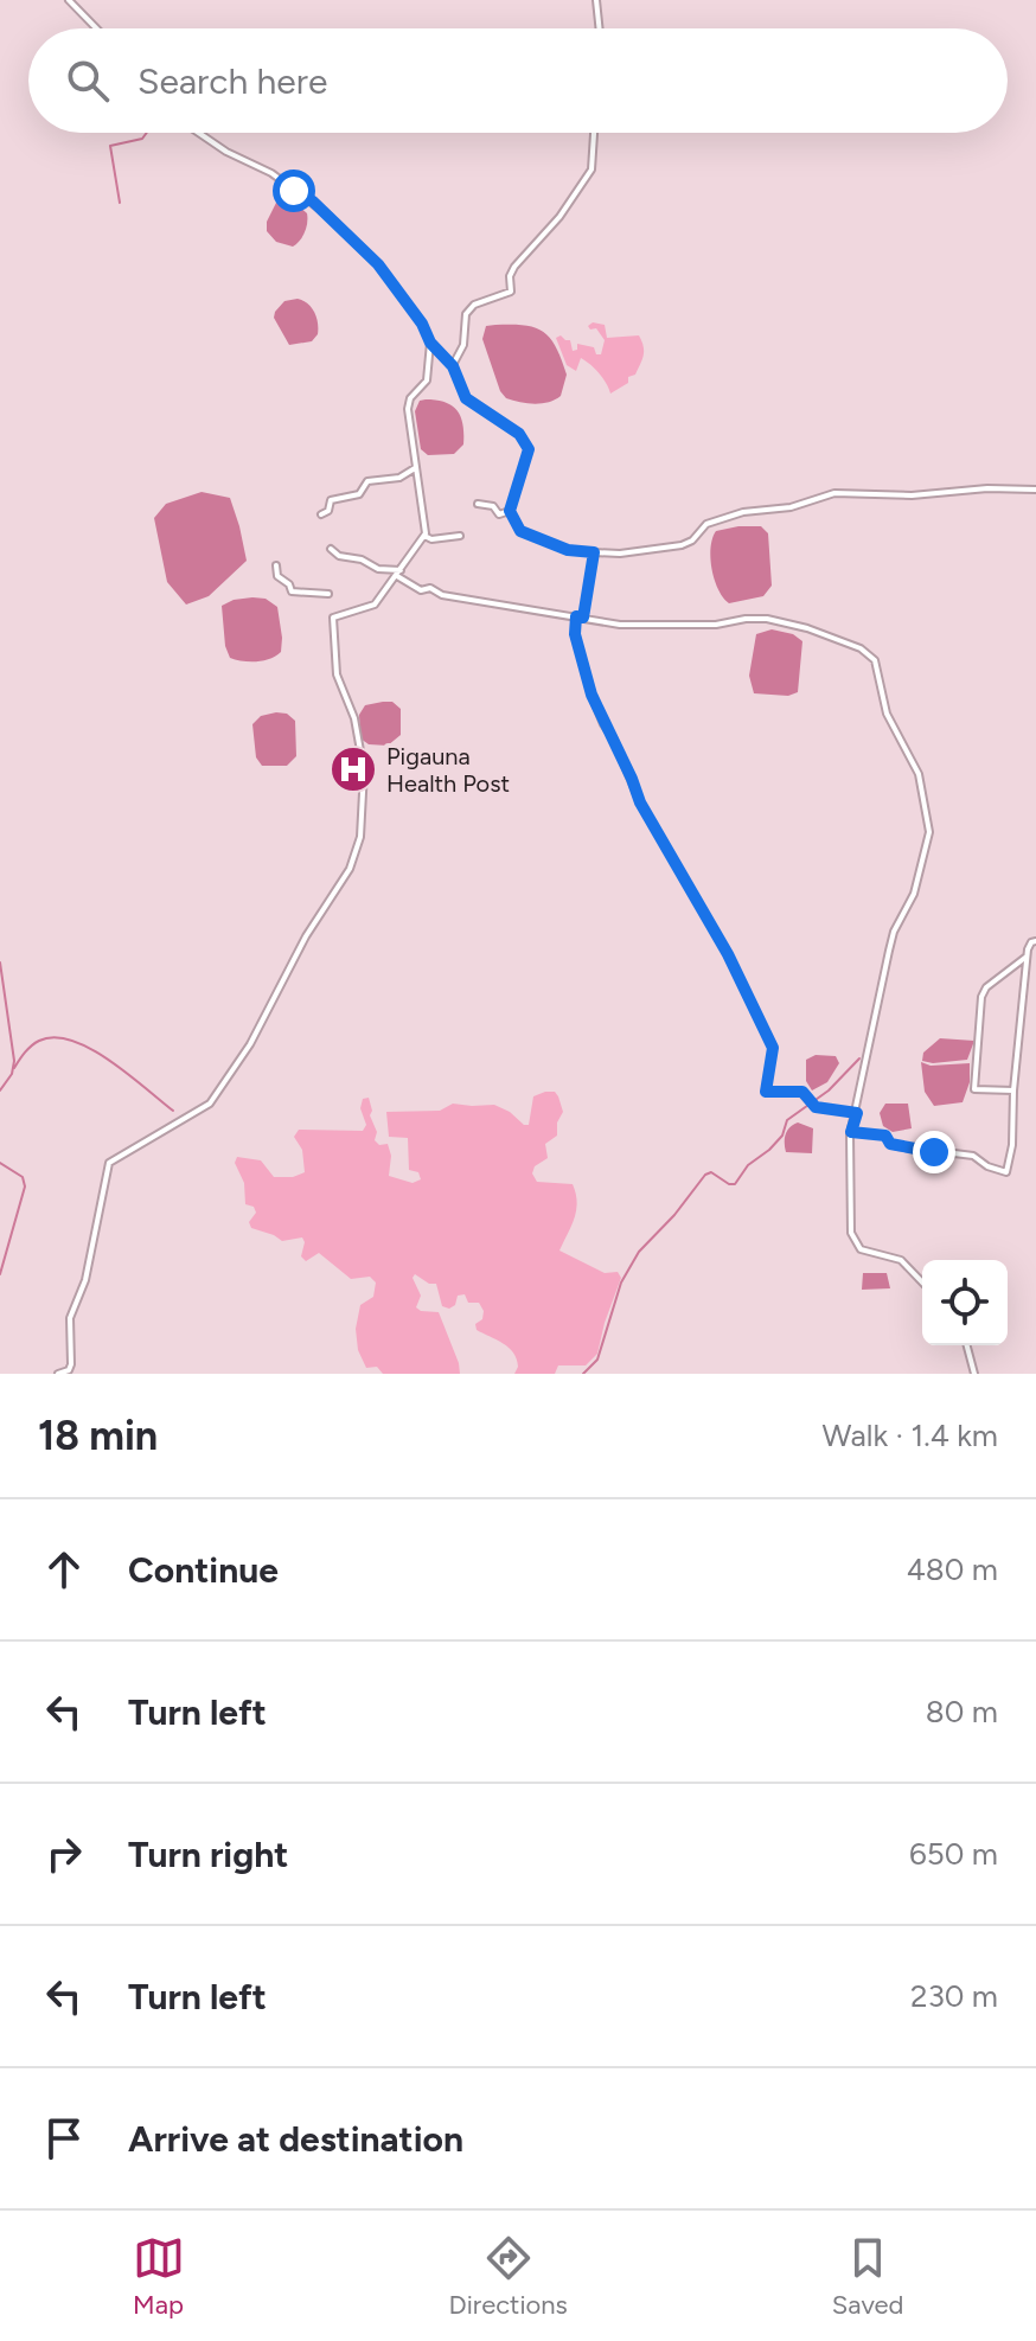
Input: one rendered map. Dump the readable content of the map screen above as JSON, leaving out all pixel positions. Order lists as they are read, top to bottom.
{
  "places": {
    "hospital": ["Pigauna Health Post"]
  },
  "page": {
    "search": "Search here",
    "heading": ["18 min", "Walk · 1.4 km"],
    "list": [
      ["Continue", "480 m"],
      ["Turn left", "80 m"],
      ["Turn right", "650 m"],
      ["Turn left", "230 m"],
      "Arrive at destination"
    ],
    "nav": ["Map", "Directions", "Saved"]
  }
}
